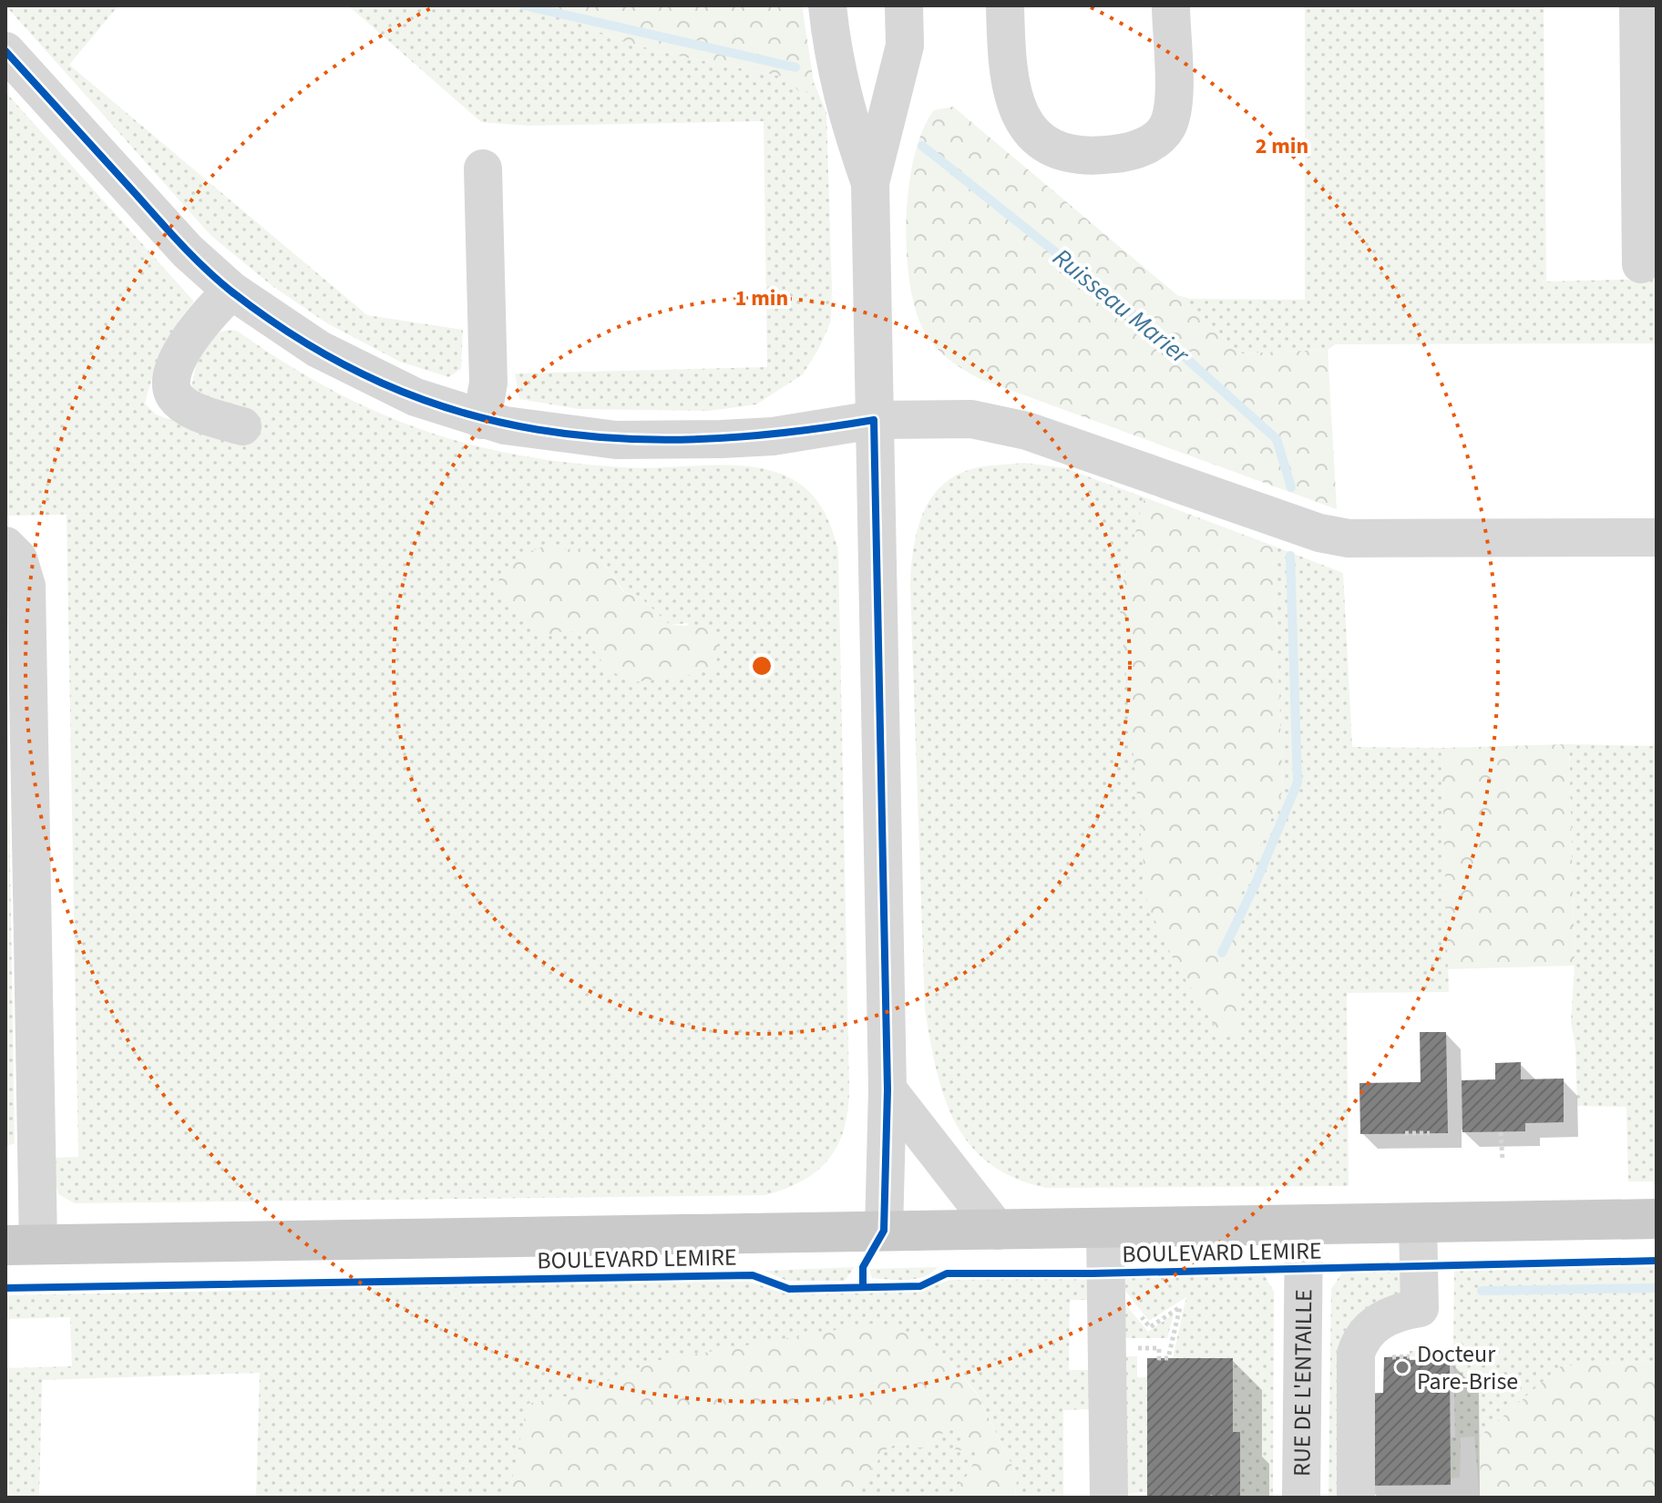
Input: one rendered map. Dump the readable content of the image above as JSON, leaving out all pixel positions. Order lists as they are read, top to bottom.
{
  "streets": {
    "main road": ["BOULEVARD LEMIRE"],
    "street": ["RUE DE L'ENTAILLE"]
  },
  "crossings": [
    ["BOULEVARD LEMIRE", "RUE DE L'ENTAILLE"]
  ],
  "water": ["Ruisseau Marier"],
  "places": ["Docteur Pare-Brise"],
  "rings": ["2 min", "1 min"]
}
